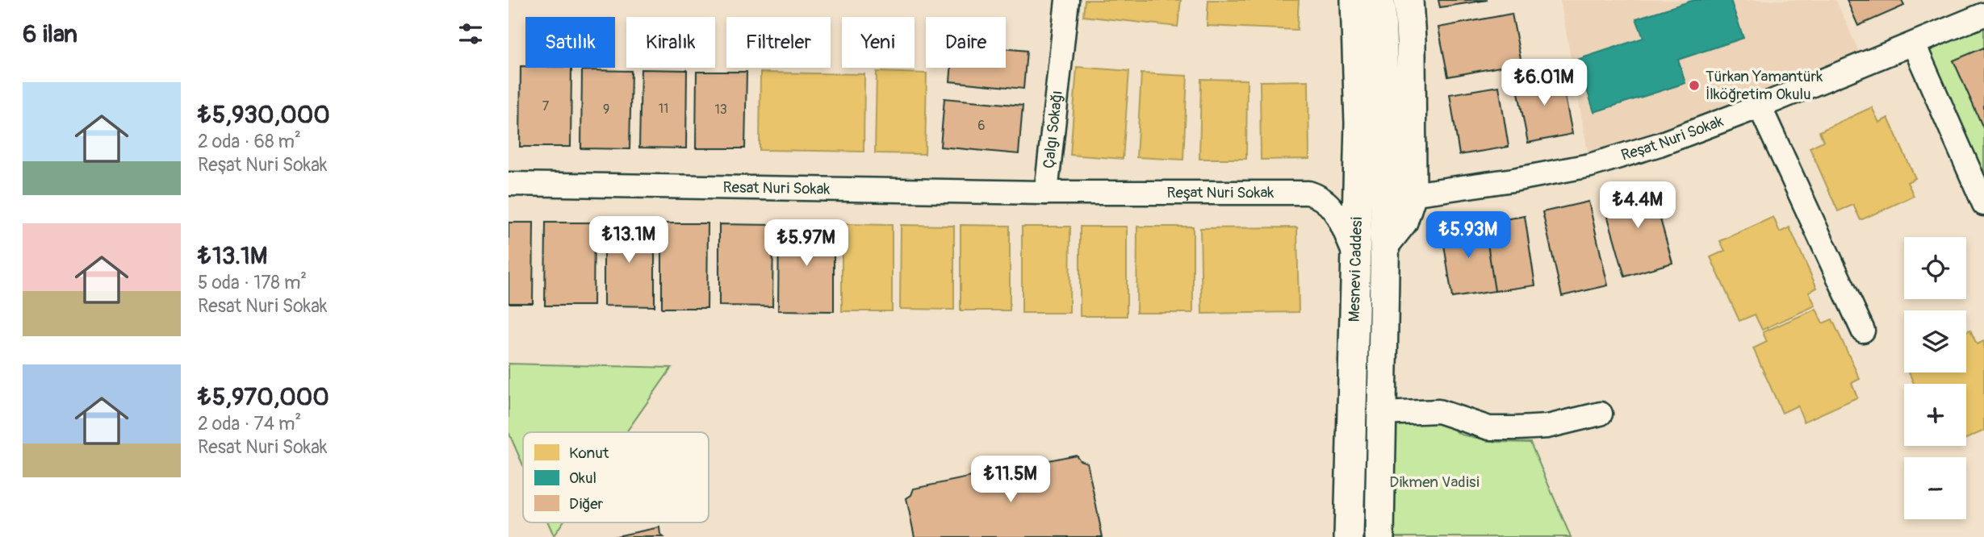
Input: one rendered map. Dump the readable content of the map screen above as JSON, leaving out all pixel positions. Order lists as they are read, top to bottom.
{
  "streets": {
    "main road": ["Mesnevi Caddesi"],
    "street": ["Çalgı Sokağı", "Reşat Nuri Sokak", "Resat Nuri Sokak"]
  },
  "crossings": [
    ["Çalgı Sokağı", "Reşat Nuri Sokak"],
    ["Çalgı Sokağı", "Resat Nuri Sokak"],
    ["Reşat Nuri Sokak", "Resat Nuri Sokak"],
    ["Reşat Nuri Sokak", "Mesnevi Caddesi"]
  ],
  "parks": ["Dikmen Vadisi"],
  "places": ["Türkan Yamantürk İlköğretim Okulu"],
  "house_numbers": [
    "7",
    "11",
    "9",
    "13",
    "6"
  ],
  "legend": ["Konut", "Okul", "Diğer"],
  "page": {
    "heading": "6 ilan",
    "chip": [
      "Satılık",
      "Kiralık",
      "Filtreler",
      "Yeni",
      "Daire"
    ],
    "price": [
      "₺6.01M",
      "₺4.4M",
      "₺5.93M",
      "₺13.1M",
      "₺5.97M",
      "₺11.5M"
    ],
    "list": [
      {
        "name": "₺5,930,000",
        "note": "2 oda · 68 m² · Reşat Nuri Sokak"
      },
      {
        "name": "₺13.1M",
        "note": "5 oda · 178 m² · Resat Nuri Sokak"
      },
      {
        "name": "₺5,970,000",
        "note": "2 oda · 74 m² · Resat Nuri Sokak"
      }
    ],
    "map_buttons": ["+", "−"]
  }
}
